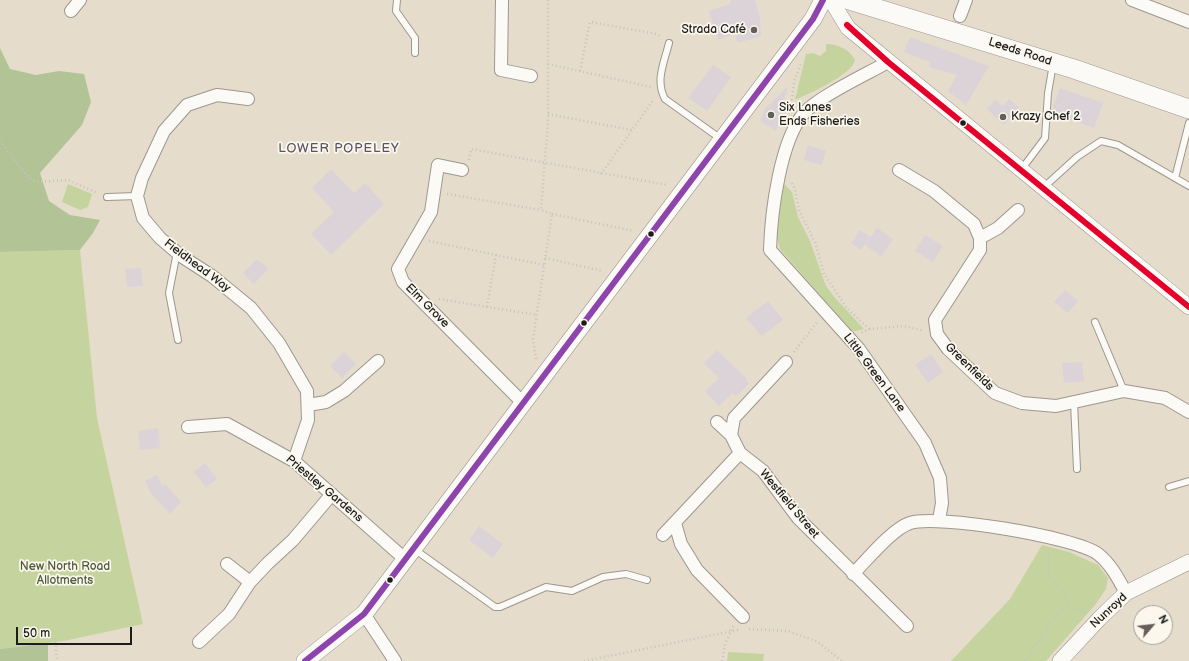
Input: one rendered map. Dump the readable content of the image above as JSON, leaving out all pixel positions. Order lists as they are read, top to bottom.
{
  "streets": {
    "main road": ["Leeds Road"],
    "street": [
      "Fieldhead Way",
      "Elm Grove",
      "Greenfields",
      "Little Green Lane",
      "Priestley Gardens",
      "Westfield Street",
      "Nunroyd"
    ]
  },
  "crossings": [
    ["Fieldhead Way", "Priestley Gardens"]
  ],
  "districts": ["LOWER POPELEY"],
  "parks": ["New North Road Allotments"],
  "places": ["Strada Café", "Six Lanes Ends Fisheries", "Krazy Chef 2"],
  "scale_bar": "50 m",
  "north": "top right"
}
